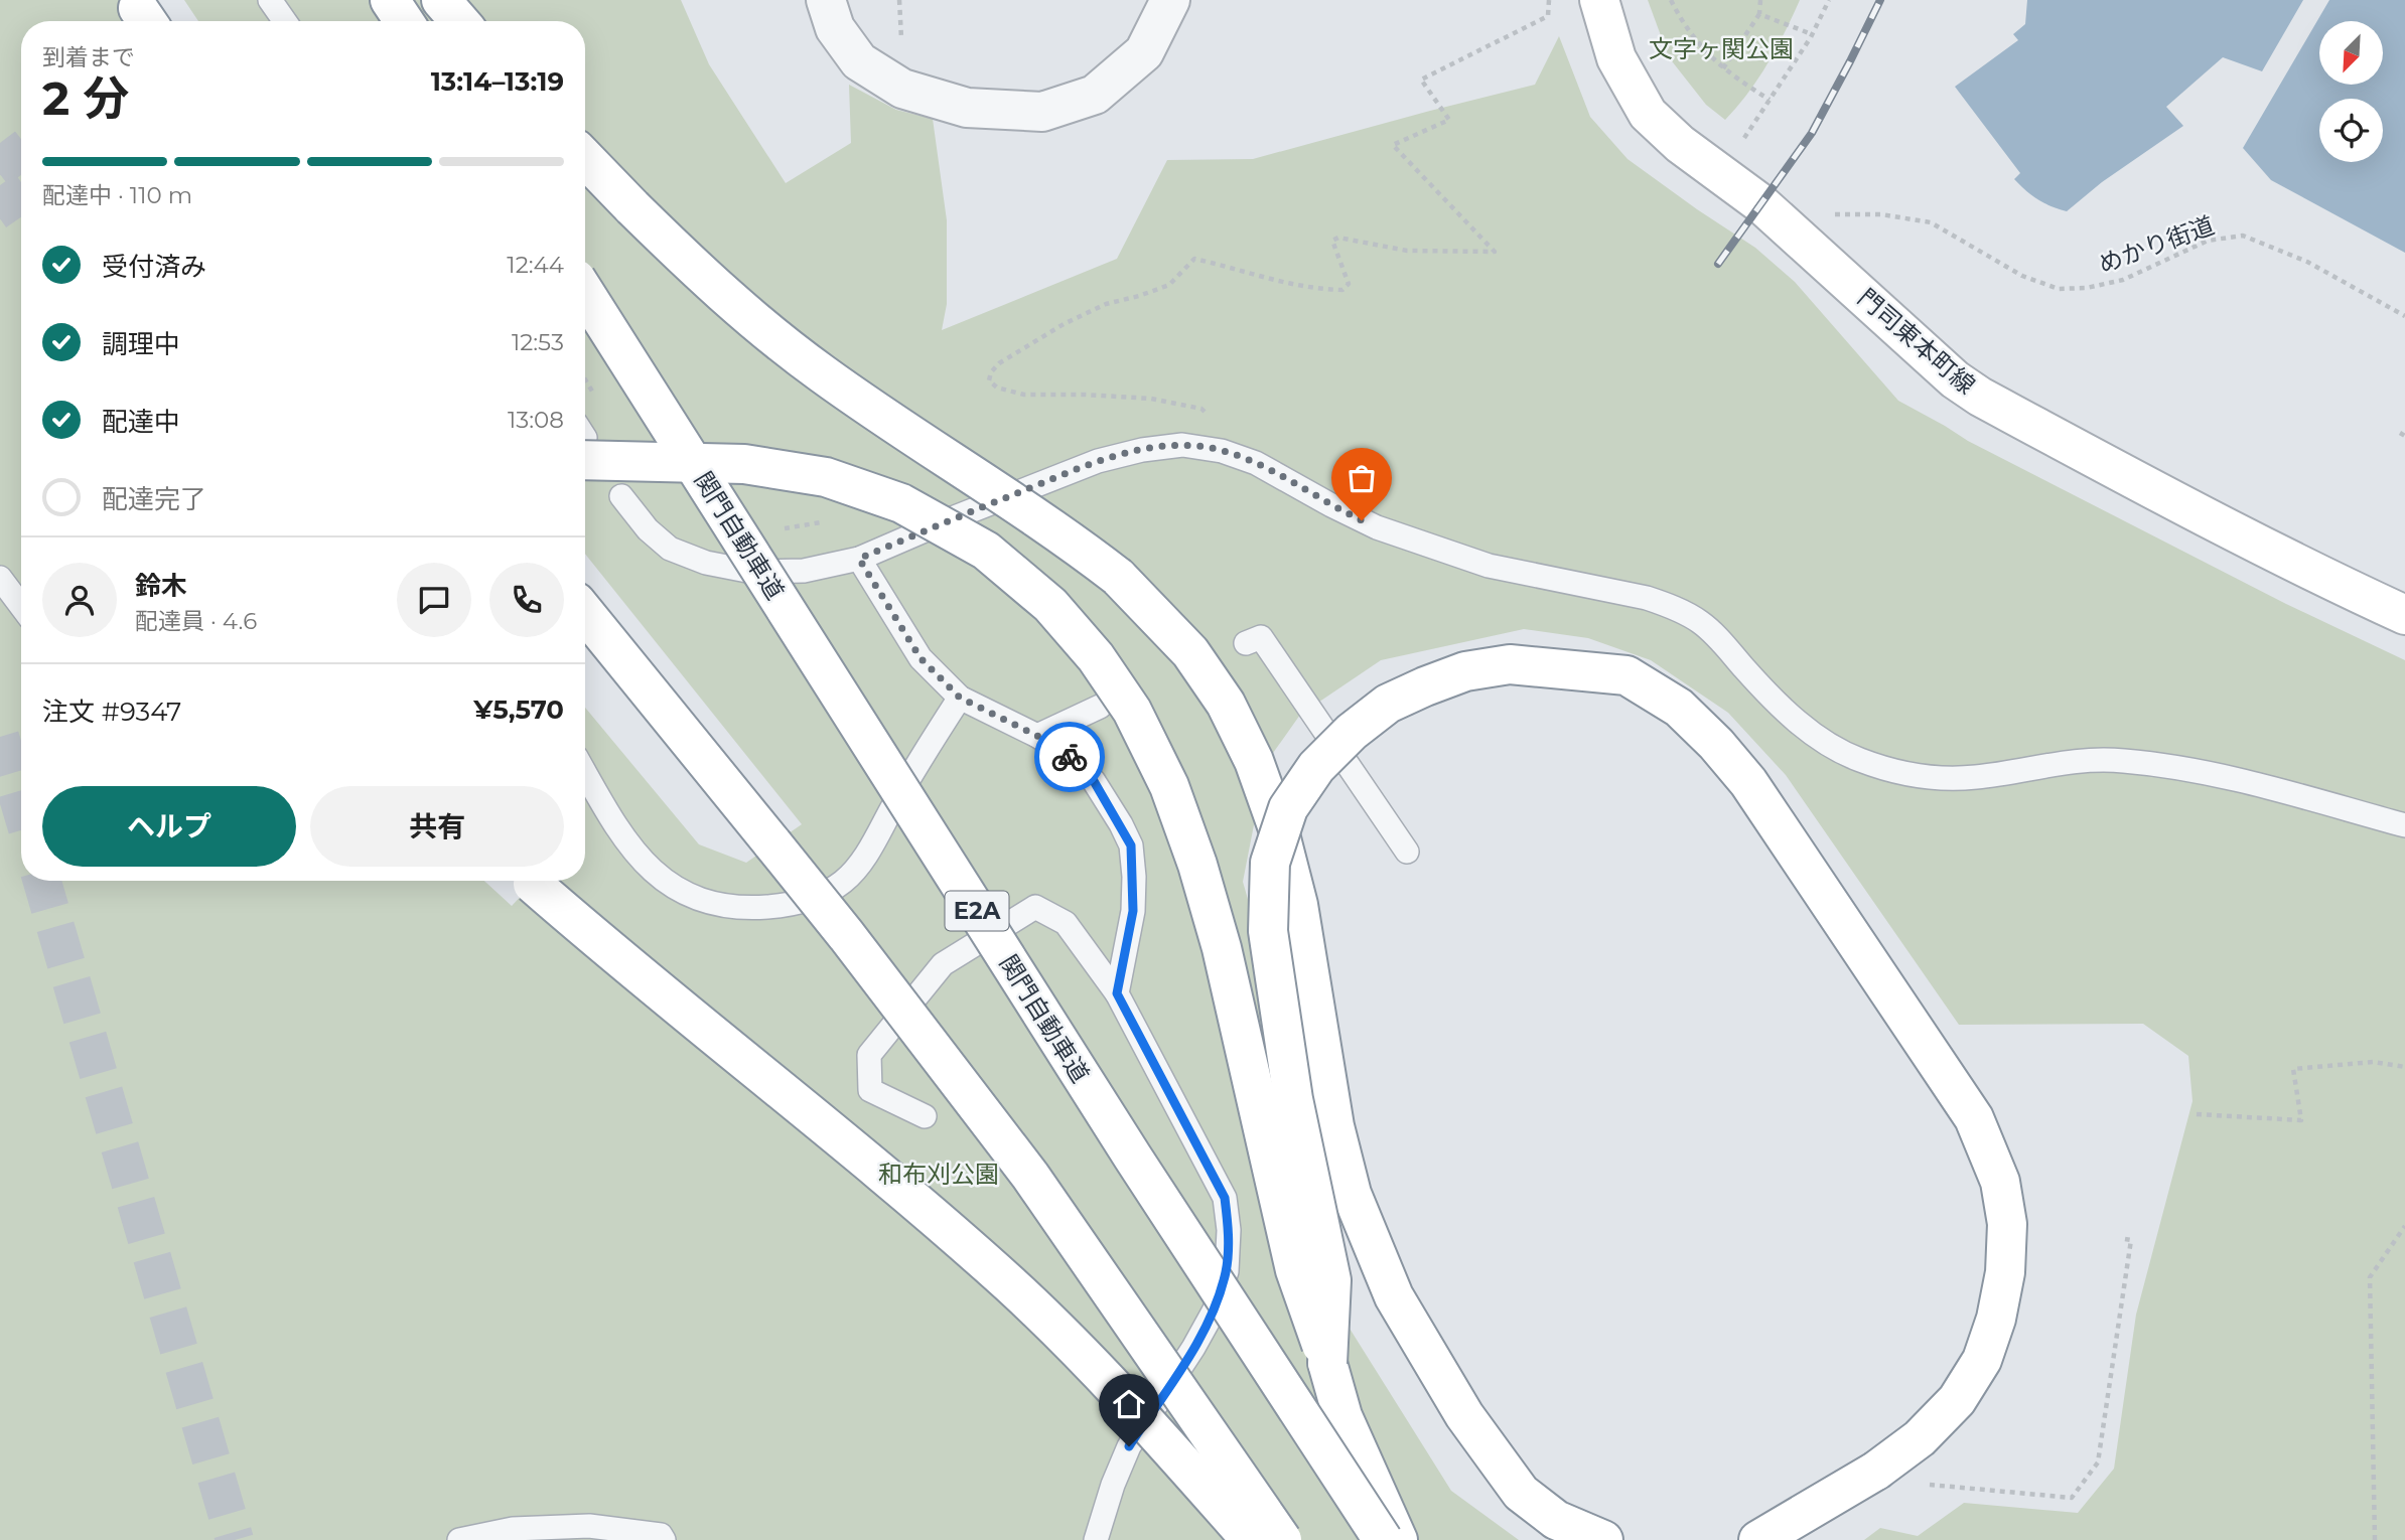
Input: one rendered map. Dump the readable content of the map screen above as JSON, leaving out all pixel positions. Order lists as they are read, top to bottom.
{
  "streets": {
    "main road": ["門司東本町線", "関門自動車道", "E2A"],
    "path": ["めかり街道"]
  },
  "parks": ["文字ヶ関公園", "和布刈公園"],
  "north": "bottom left",
  "page": {
    "heading": ["2 分", "到着まで", "13:14–13:19"],
    "panel": [
      "鈴木",
      "配達員 · 4.6",
      "注文 #9347",
      "¥5,570"
    ],
    "bar": "配達中 · 110 m",
    "list": [
      ["受付済み", "12:44"],
      ["調理中", "12:53"],
      ["配達中", "13:08"],
      "配達完了"
    ],
    "buttons": ["ヘルプ", "共有"]
  }
}
